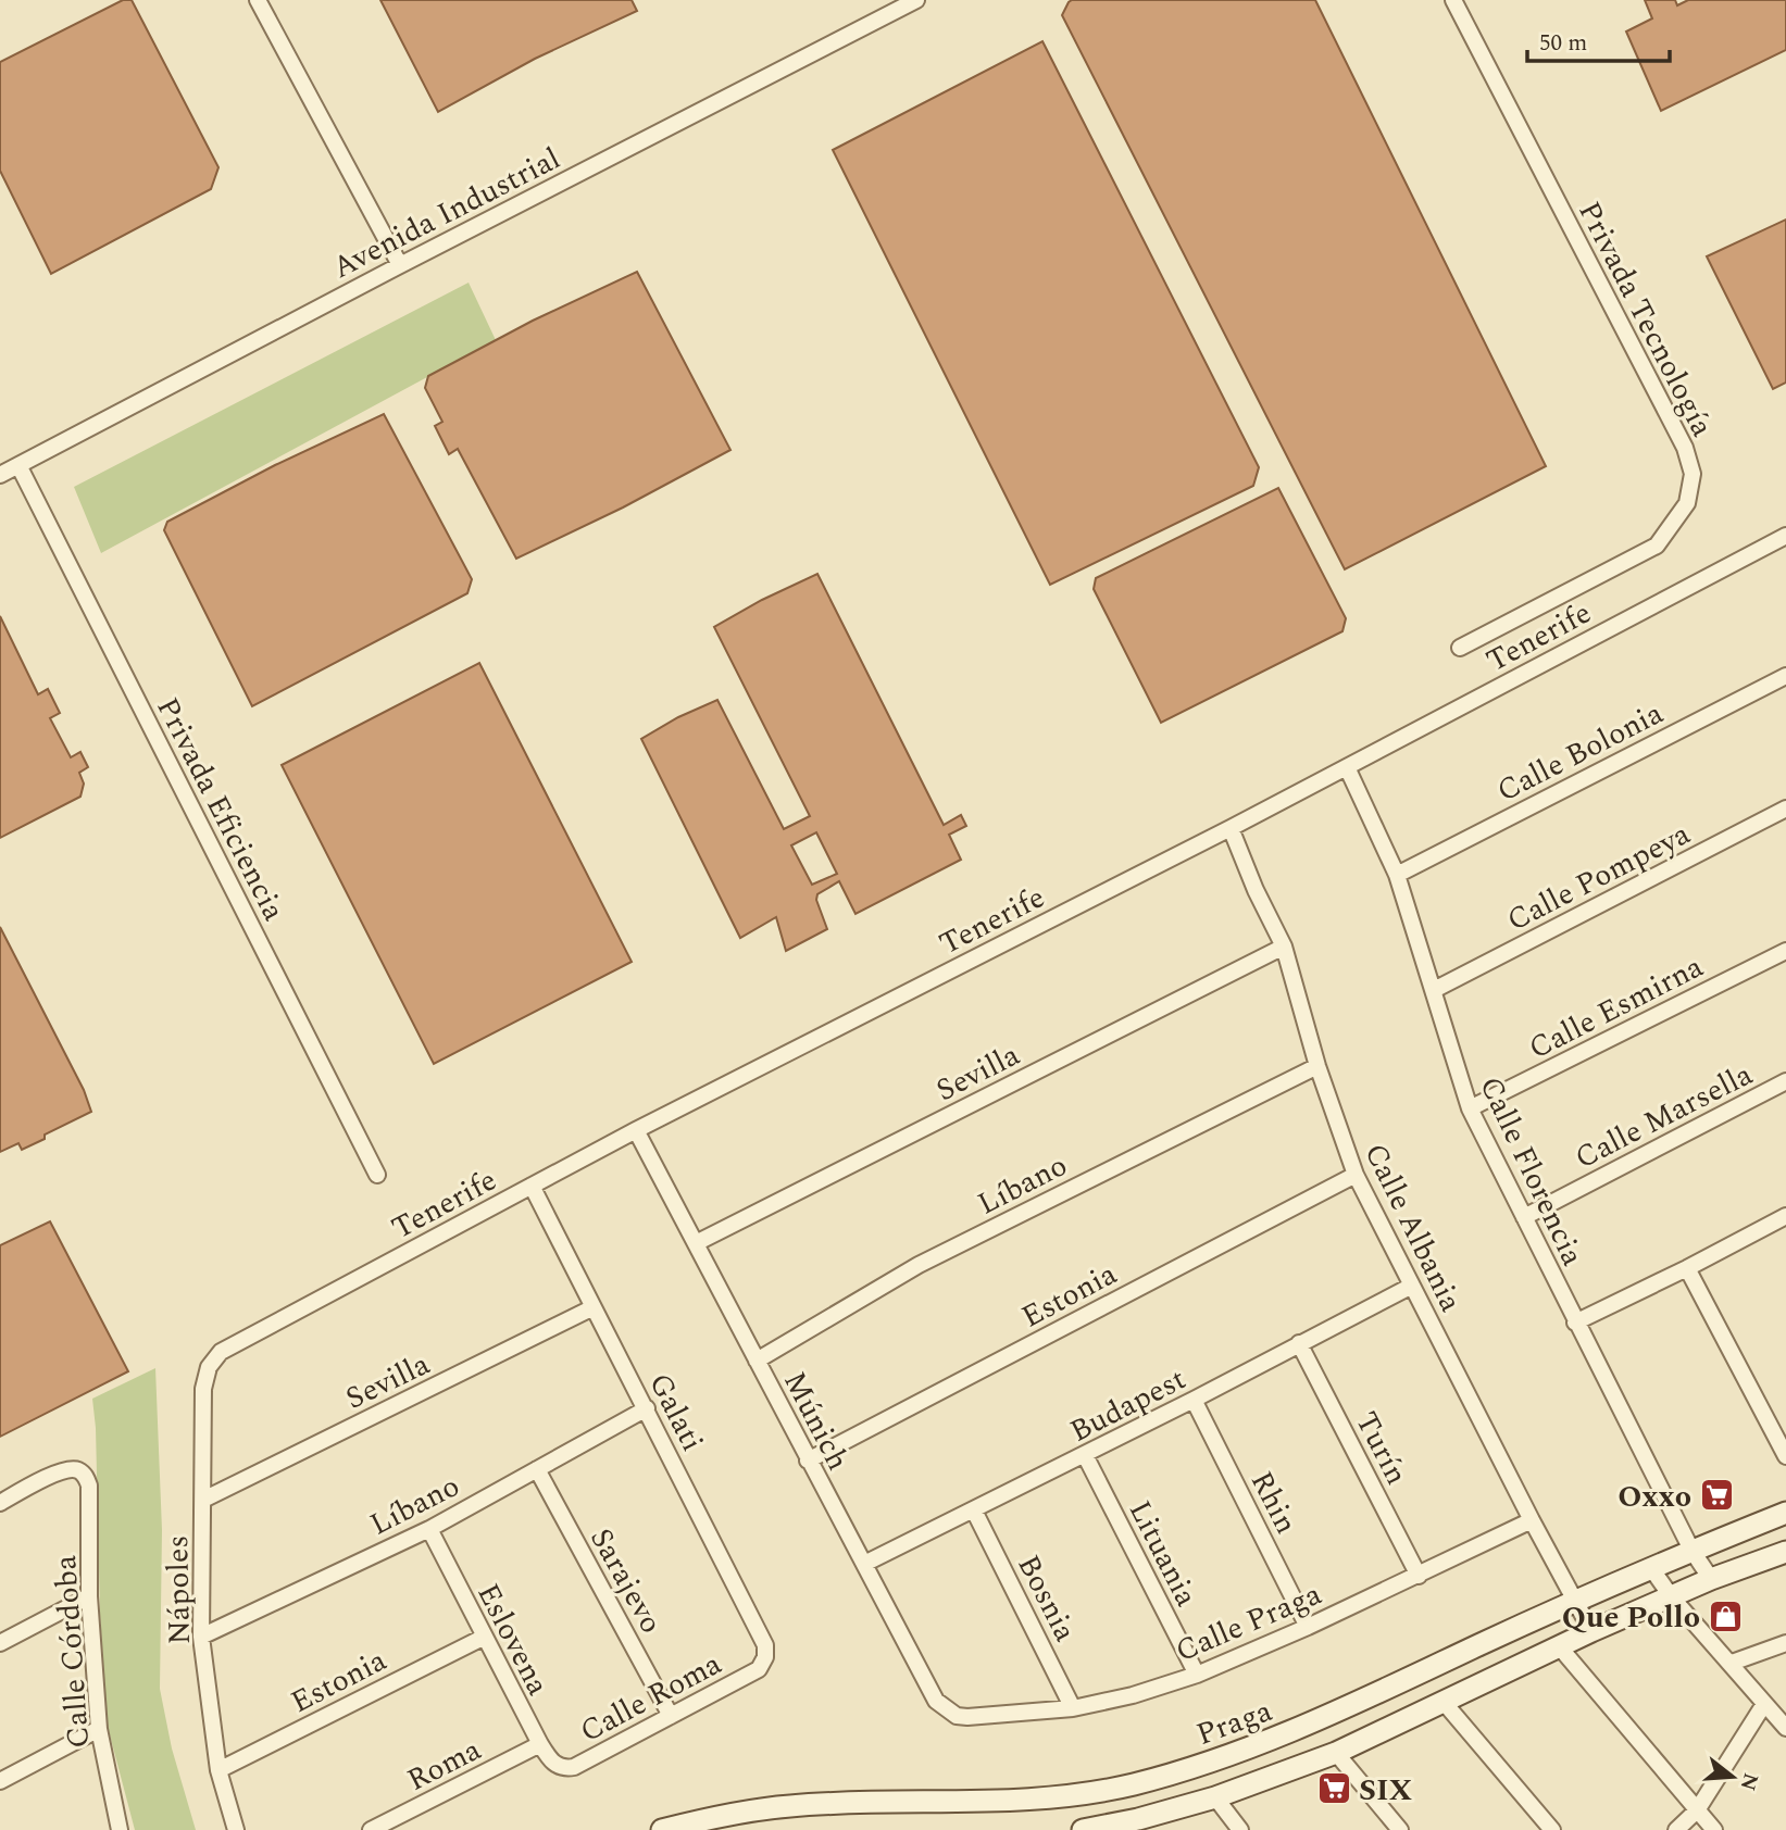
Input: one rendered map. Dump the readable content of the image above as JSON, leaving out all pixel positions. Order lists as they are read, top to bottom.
{
  "streets": {
    "street": [
      "Avenida Industrial",
      "Privada Tecnología",
      "Tenerife",
      "Calle Bolonia",
      "Privada Eficiencia",
      "Calle Pompeya",
      "Calle Esmirna",
      "Sevilla",
      "Calle Marsella",
      "Calle Florencia",
      "Líbano",
      "Calle Albania",
      "Estonia",
      "Budapest",
      "Galati",
      "Múnich",
      "Turín",
      "Rhin",
      "Lituania",
      "Sarajevo",
      "Nápoles",
      "Bosnia",
      "Calle Praga",
      "Eslovena",
      "Calle Córdoba",
      "Calle Roma",
      "Praga",
      "Roma"
    ]
  },
  "crossings": [
    ["Avenida Industrial", "Privada Eficiencia"],
    ["Tenerife", "Calle Florencia"],
    ["Tenerife", "Calle Albania"],
    ["Tenerife", "Galati"],
    ["Tenerife", "Múnich"],
    ["Tenerife", "Nápoles"],
    ["Calle Bolonia", "Calle Florencia"],
    ["Calle Pompeya", "Calle Florencia"],
    ["Calle Esmirna", "Calle Florencia"],
    ["Sevilla", "Calle Albania"],
    ["Sevilla", "Galati"],
    ["Sevilla", "Múnich"],
    ["Sevilla", "Nápoles"],
    ["Calle Marsella", "Calle Florencia"],
    ["Calle Florencia", "Praga"],
    ["Líbano", "Calle Albania"],
    ["Líbano", "Galati"],
    ["Líbano", "Múnich"],
    ["Líbano", "Sarajevo"],
    ["Líbano", "Nápoles"],
    ["Líbano", "Eslovena"],
    ["Calle Albania", "Estonia"],
    ["Calle Albania", "Budapest"],
    ["Calle Albania", "Calle Praga"],
    ["Calle Albania", "Praga"],
    ["Estonia", "Múnich"],
    ["Estonia", "Nápoles"],
    ["Estonia", "Eslovena"],
    ["Budapest", "Múnich"],
    ["Budapest", "Turín"],
    ["Budapest", "Rhin"],
    ["Budapest", "Lituania"],
    ["Budapest", "Bosnia"],
    ["Galati", "Calle Roma"],
    ["Múnich", "Calle Praga"],
    ["Turín", "Calle Praga"],
    ["Rhin", "Calle Praga"],
    ["Lituania", "Calle Praga"],
    ["Sarajevo", "Calle Roma"],
    ["Bosnia", "Calle Praga"],
    ["Eslovena", "Calle Roma"],
    ["Eslovena", "Roma"]
  ],
  "places": {
    "supermarket": ["Oxxo", "SIX"],
    "shop": ["Que Pollo"]
  },
  "scale_bar": "50 m",
  "north": "right"
}
